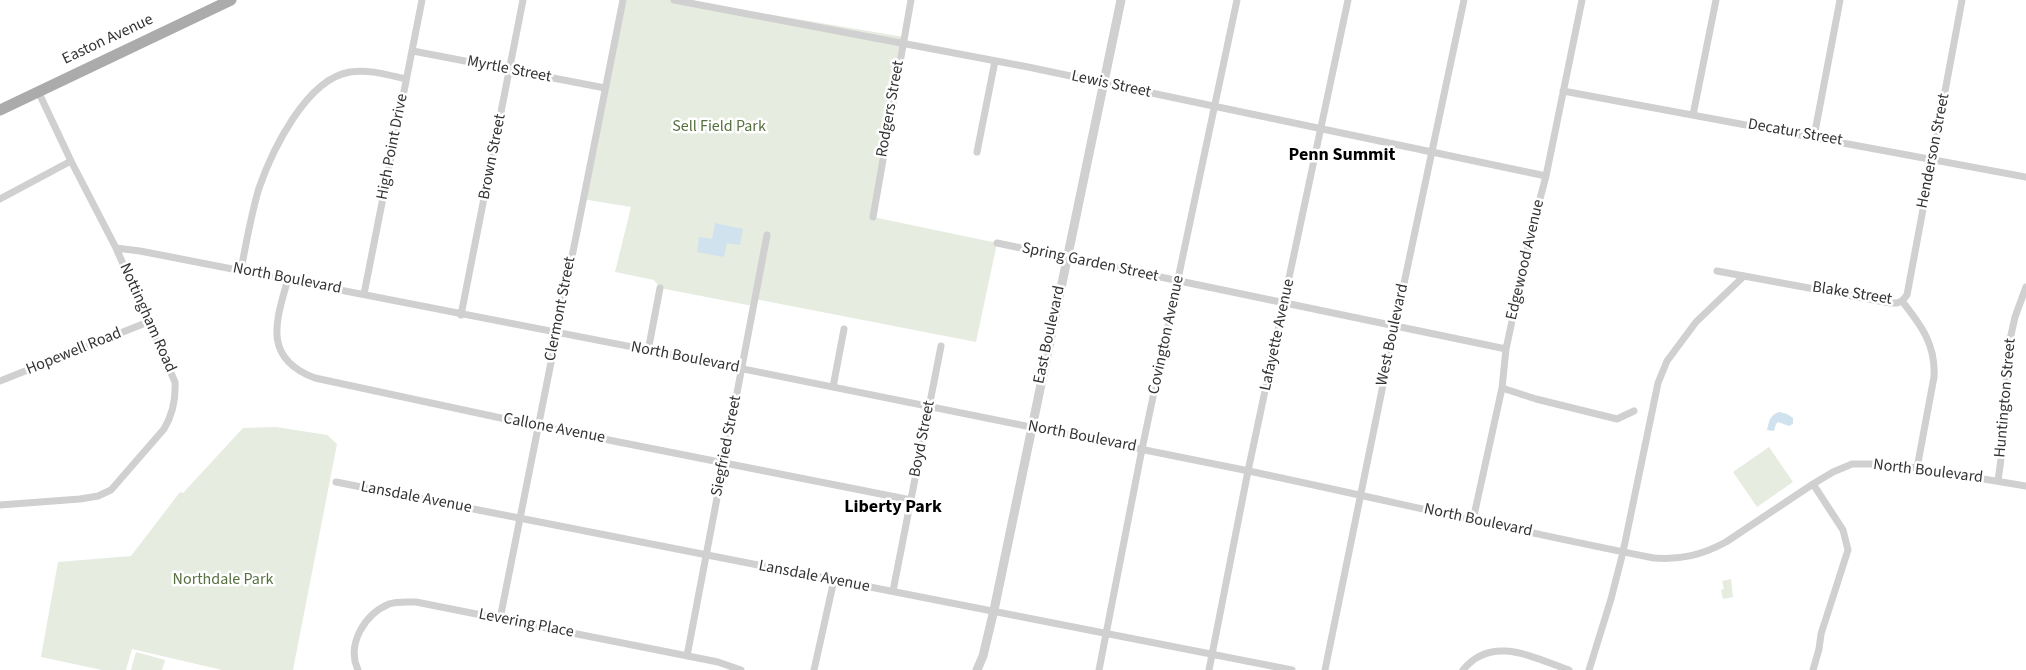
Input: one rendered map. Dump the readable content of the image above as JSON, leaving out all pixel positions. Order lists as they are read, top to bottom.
{
  "streets": {
    "main road": ["Easton Avenue"],
    "street": [
      "Myrtle Street",
      "Lewis Street",
      "Rodgers Street",
      "Decatur Street",
      "High Point Drive",
      "Henderson Street",
      "Brown Street",
      "Edgewood Avenue",
      "Spring Garden Street",
      "North Boulevard",
      "Blake Street",
      "Clermont Street",
      "Nottingham Road",
      "East Boulevard",
      "Covington Avenue",
      "Lafayette Avenue",
      "West Boulevard",
      "Hopewell Road",
      "Huntington Street",
      "Callone Avenue",
      "Boyd Street",
      "Siegfried Street",
      "Lansdale Avenue",
      "Levering Place"
    ]
  },
  "crossings": [
    ["Easton Avenue", "Nottingham Road"],
    ["Myrtle Street", "High Point Drive"],
    ["Myrtle Street", "Brown Street"],
    ["Myrtle Street", "Clermont Street"],
    ["Lewis Street", "Rodgers Street"],
    ["Lewis Street", "Edgewood Avenue"],
    ["Lewis Street", "East Boulevard"],
    ["Lewis Street", "Covington Avenue"],
    ["Lewis Street", "Lafayette Avenue"],
    ["Lewis Street", "West Boulevard"],
    ["Decatur Street", "Henderson Street"],
    ["Decatur Street", "Edgewood Avenue"],
    ["High Point Drive", "North Boulevard"],
    ["Henderson Street", "Blake Street"],
    ["Brown Street", "North Boulevard"],
    ["Edgewood Avenue", "Spring Garden Street"],
    ["Edgewood Avenue", "North Boulevard"],
    ["Spring Garden Street", "East Boulevard"],
    ["Spring Garden Street", "Covington Avenue"],
    ["Spring Garden Street", "Lafayette Avenue"],
    ["Spring Garden Street", "West Boulevard"],
    ["North Boulevard", "Blake Street"],
    ["North Boulevard", "Clermont Street"],
    ["North Boulevard", "Nottingham Road"],
    ["North Boulevard", "East Boulevard"],
    ["North Boulevard", "Covington Avenue"],
    ["North Boulevard", "Lafayette Avenue"],
    ["North Boulevard", "West Boulevard"],
    ["North Boulevard", "Huntington Street"],
    ["North Boulevard", "Callone Avenue"],
    ["North Boulevard", "Boyd Street"],
    ["North Boulevard", "Siegfried Street"],
    ["Clermont Street", "Callone Avenue"],
    ["Clermont Street", "Lansdale Avenue"],
    ["Clermont Street", "Levering Place"],
    ["Nottingham Road", "Hopewell Road"],
    ["East Boulevard", "Lansdale Avenue"],
    ["Covington Avenue", "Lansdale Avenue"],
    ["Lafayette Avenue", "Lansdale Avenue"],
    ["Callone Avenue", "Boyd Street"],
    ["Callone Avenue", "Siegfried Street"],
    ["Boyd Street", "Lansdale Avenue"],
    ["Siegfried Street", "Lansdale Avenue"],
    ["Siegfried Street", "Levering Place"]
  ],
  "districts": ["Penn Summit", "Liberty Park"],
  "parks": ["Sell Field Park", "Northdale Park"]
}
